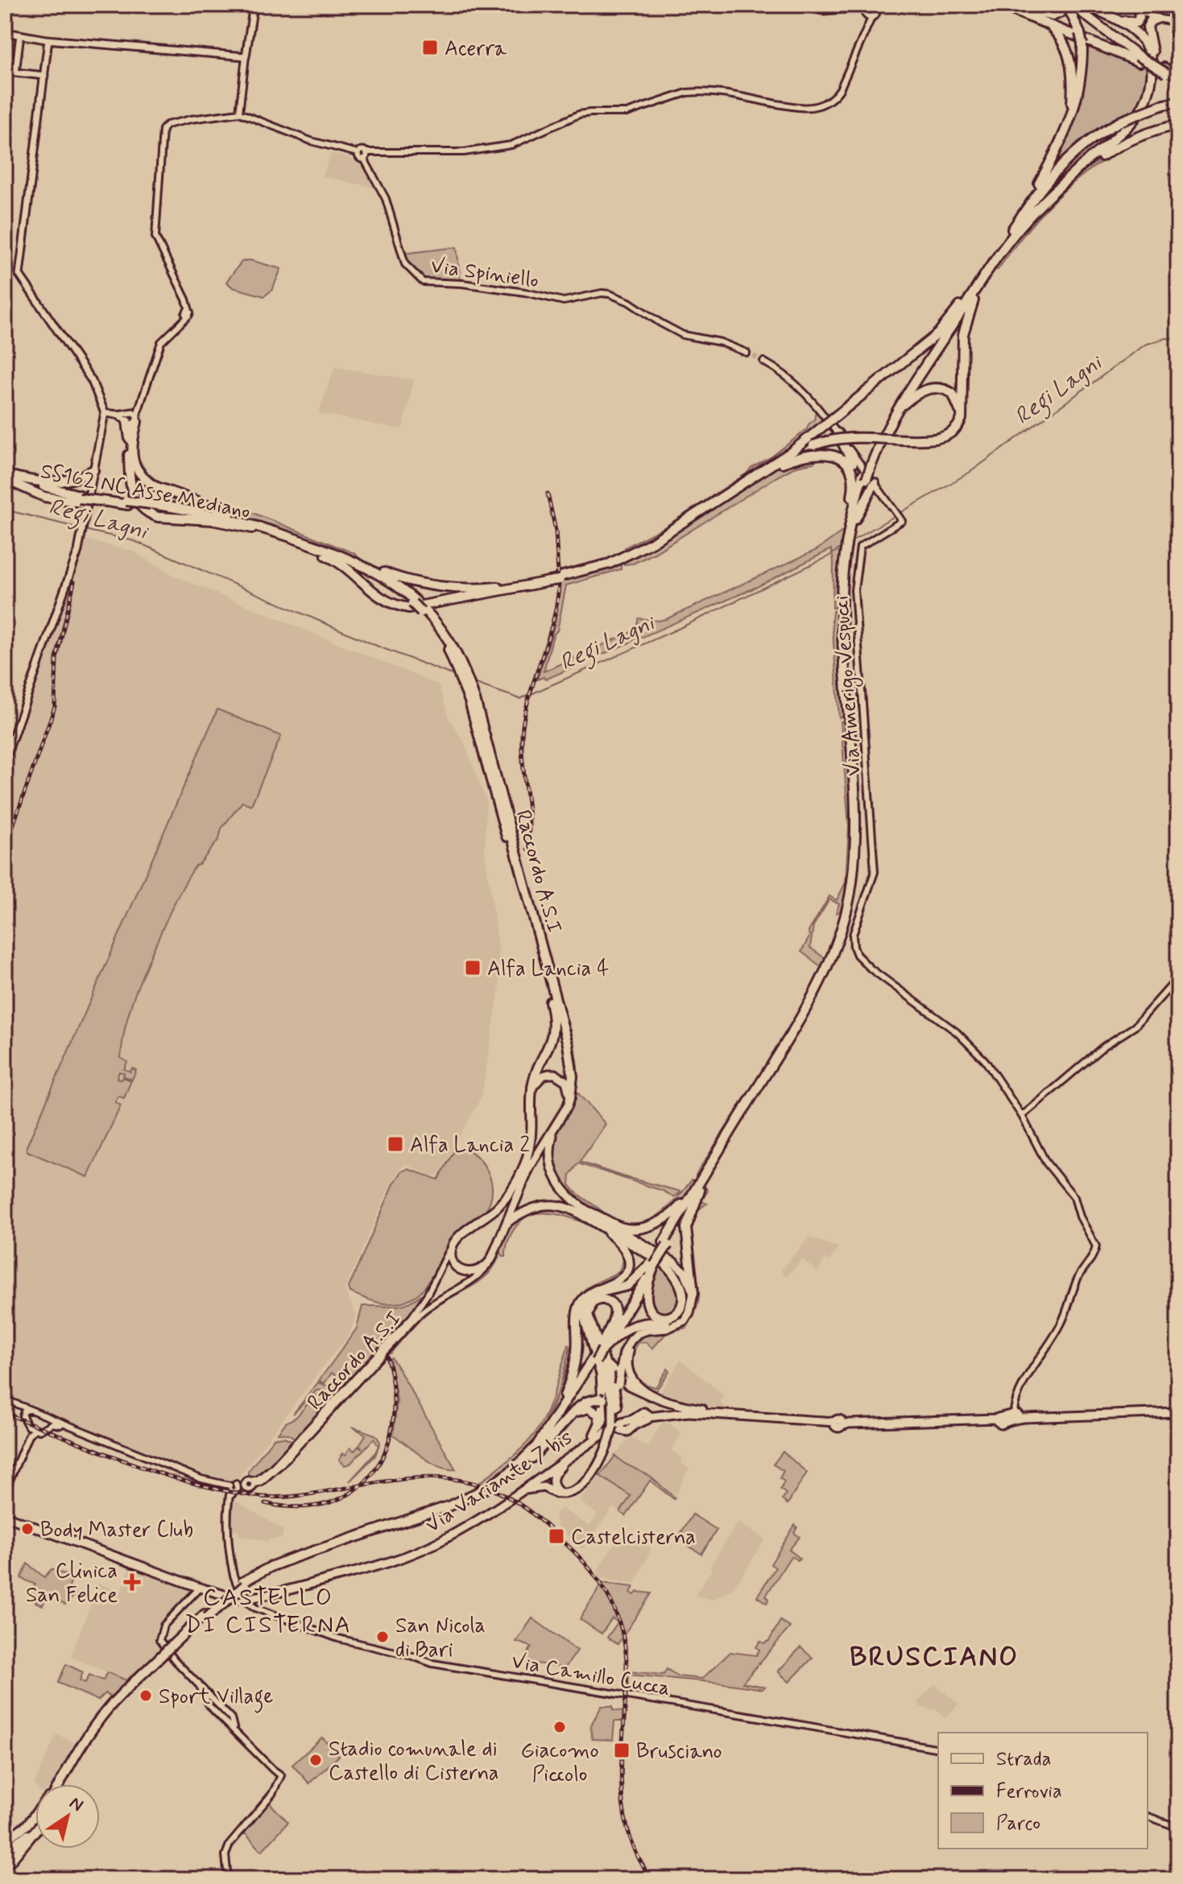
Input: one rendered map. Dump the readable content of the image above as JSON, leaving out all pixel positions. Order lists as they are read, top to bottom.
{
  "streets": {
    "highway": ["SS162 NC Asse Mediano", "Raccordo A.S.I"],
    "main road": ["Via Variante 7 bis"],
    "street": ["Via Spiniello", "Via Amerigo Vespucci", "Via Camillo Cucca"]
  },
  "crossings": [
    ["Via Variante 7 bis", "Via Camillo Cucca"]
  ],
  "districts": ["CASTELLO DI CISTERNA", "BRUSCIANO"],
  "water": ["Regi Lagni"],
  "places": {
    "transit": [
      "Acerra",
      "Alfa Lancia 4",
      "Alfa Lancia 2",
      "Castelcisterna",
      "Brusciano"
    ],
    "other": [
      "Body Master Club",
      "San Nicola di Bari",
      "Sport Village",
      "Giacomo Piccolo",
      "Stadio comunale di Castello di Cisterna"
    ],
    "health": ["Clinica San Felice"]
  },
  "legend": ["Strada", "Ferrovia", "Parco"],
  "north": "top right"
}
